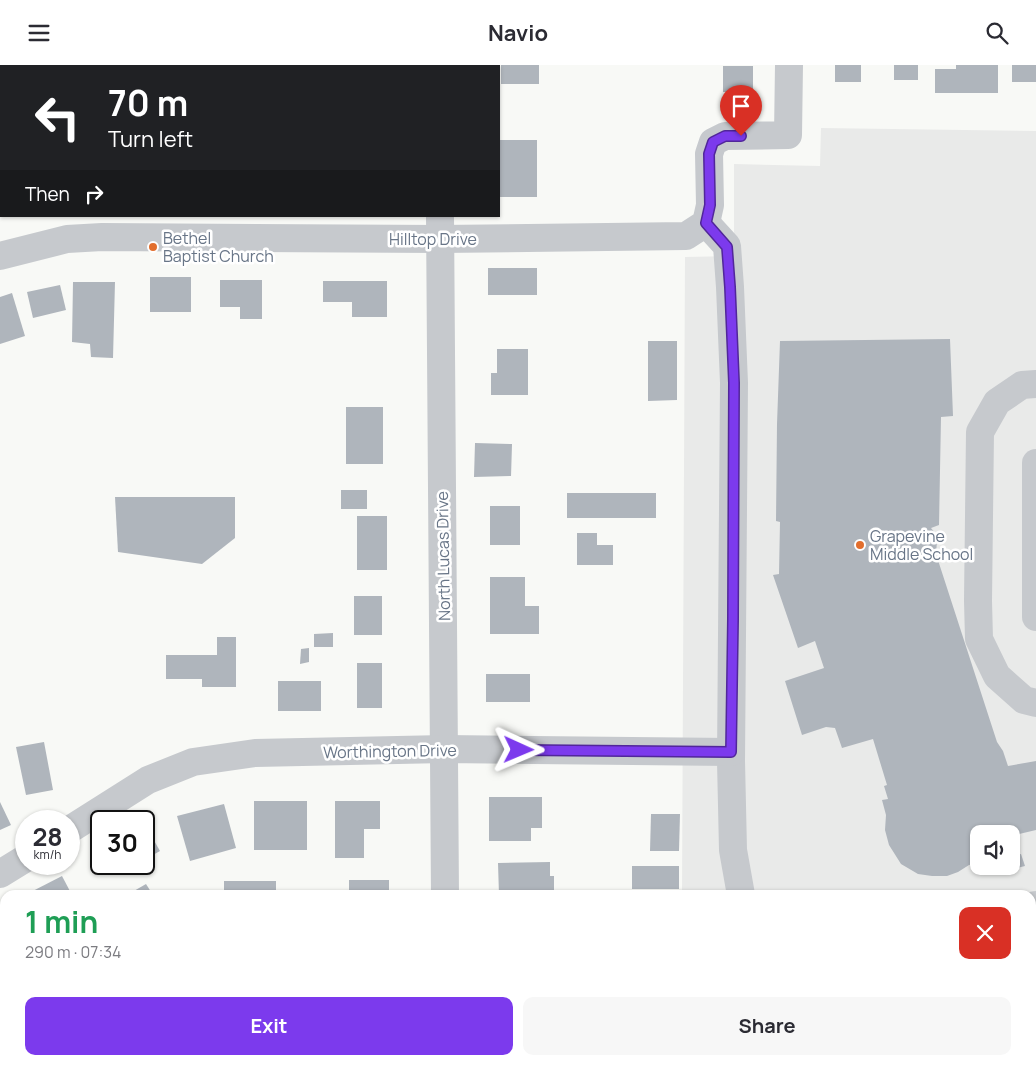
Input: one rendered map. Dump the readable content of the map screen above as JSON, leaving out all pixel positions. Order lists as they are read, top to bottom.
{
  "streets": {
    "street": ["Hilltop Drive", "North Lucas Drive", "Worthington Drive"]
  },
  "crossings": [
    ["Hilltop Drive", "North Lucas Drive"],
    ["North Lucas Drive", "Worthington Drive"]
  ],
  "places": ["Bethel Baptist Church", "Grapevine Middle School"],
  "page": {
    "header": "Navio",
    "turn": ["70 m", "Turn left"],
    "then": "Then",
    "speed": "28 km/h",
    "limit": "30",
    "heading": ["1 min", "290 m · 07:34"],
    "buttons": ["Exit", "Share"]
  }
}
